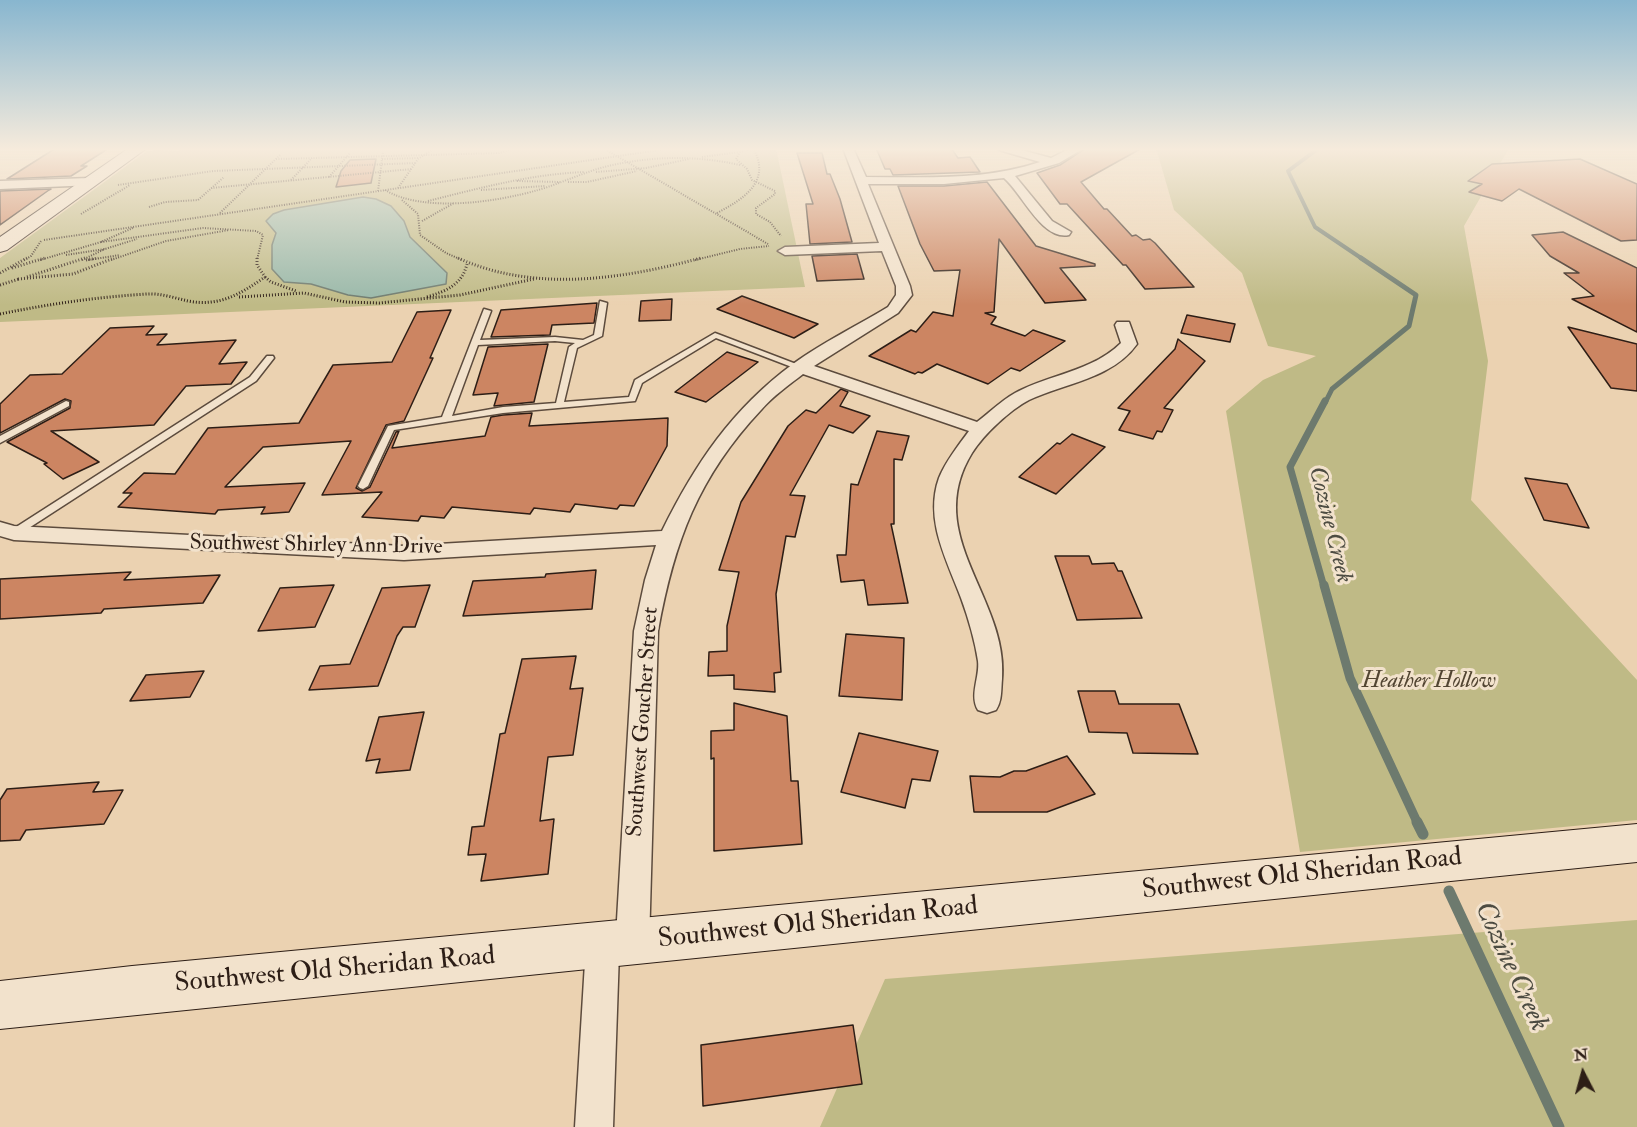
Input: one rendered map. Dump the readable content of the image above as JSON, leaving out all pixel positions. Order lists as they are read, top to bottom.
{
  "streets": {
    "main road": ["Southwest Old Sheridan Road"],
    "street": ["Southwest Shirley Ann Drive", "Southwest Goucher Street"]
  },
  "crossings": [
    ["Southwest Shirley Ann Drive", "Southwest Goucher Street"],
    ["Southwest Goucher Street", "Southwest Old Sheridan Road"]
  ],
  "water": ["Cozine Creek"],
  "parks": ["Heather Hollow"],
  "north": "top"
}
